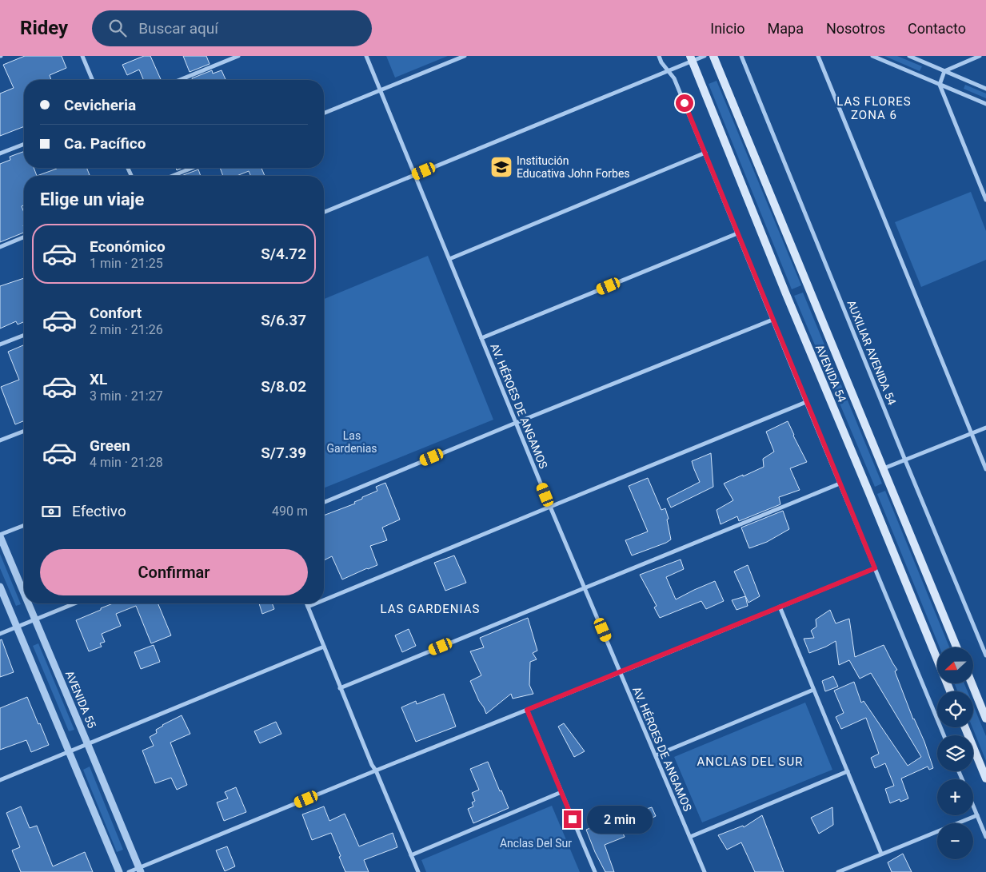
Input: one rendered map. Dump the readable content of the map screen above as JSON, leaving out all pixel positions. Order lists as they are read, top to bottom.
{
  "streets": {
    "main road": ["AVENIDA 54"],
    "street": ["AUXILIAR AVENIDA 54", "AV. HÉROES DE ANGAMOS", "AVENIDA 55"]
  },
  "districts": ["LAS FLORES ZONA 6", "LAS GARDENIAS", "ANCLAS DEL SUR"],
  "parks": ["Las Gardenias", "Anclas Del Sur"],
  "places": {
    "school or university": ["Institución Educativa John Forbes"]
  },
  "north": "left",
  "page": {
    "header": "Ridey",
    "search": "Buscar aquí",
    "nav": [
      "Inicio",
      "Mapa",
      "Nosotros",
      "Contacto"
    ],
    "banner": ["Cevicheria", "Ca. Pacífico"],
    "heading": "Elige un viaje",
    "list": [
      {
        "name": "Económico",
        "note": "1 min · 21:25",
        "value": "S/4.72"
      },
      {
        "name": "Confort",
        "note": "2 min · 21:26",
        "value": "S/6.37"
      },
      {
        "name": "XL",
        "note": "3 min · 21:27",
        "value": "S/8.02"
      },
      {
        "name": "Green",
        "note": "4 min · 21:28",
        "value": "S/7.39"
      }
    ],
    "pay": ["Efectivo", "490 m"],
    "buttons": "Confirmar",
    "map_buttons": ["+", "−"],
    "bubble": "2 min"
  }
}
